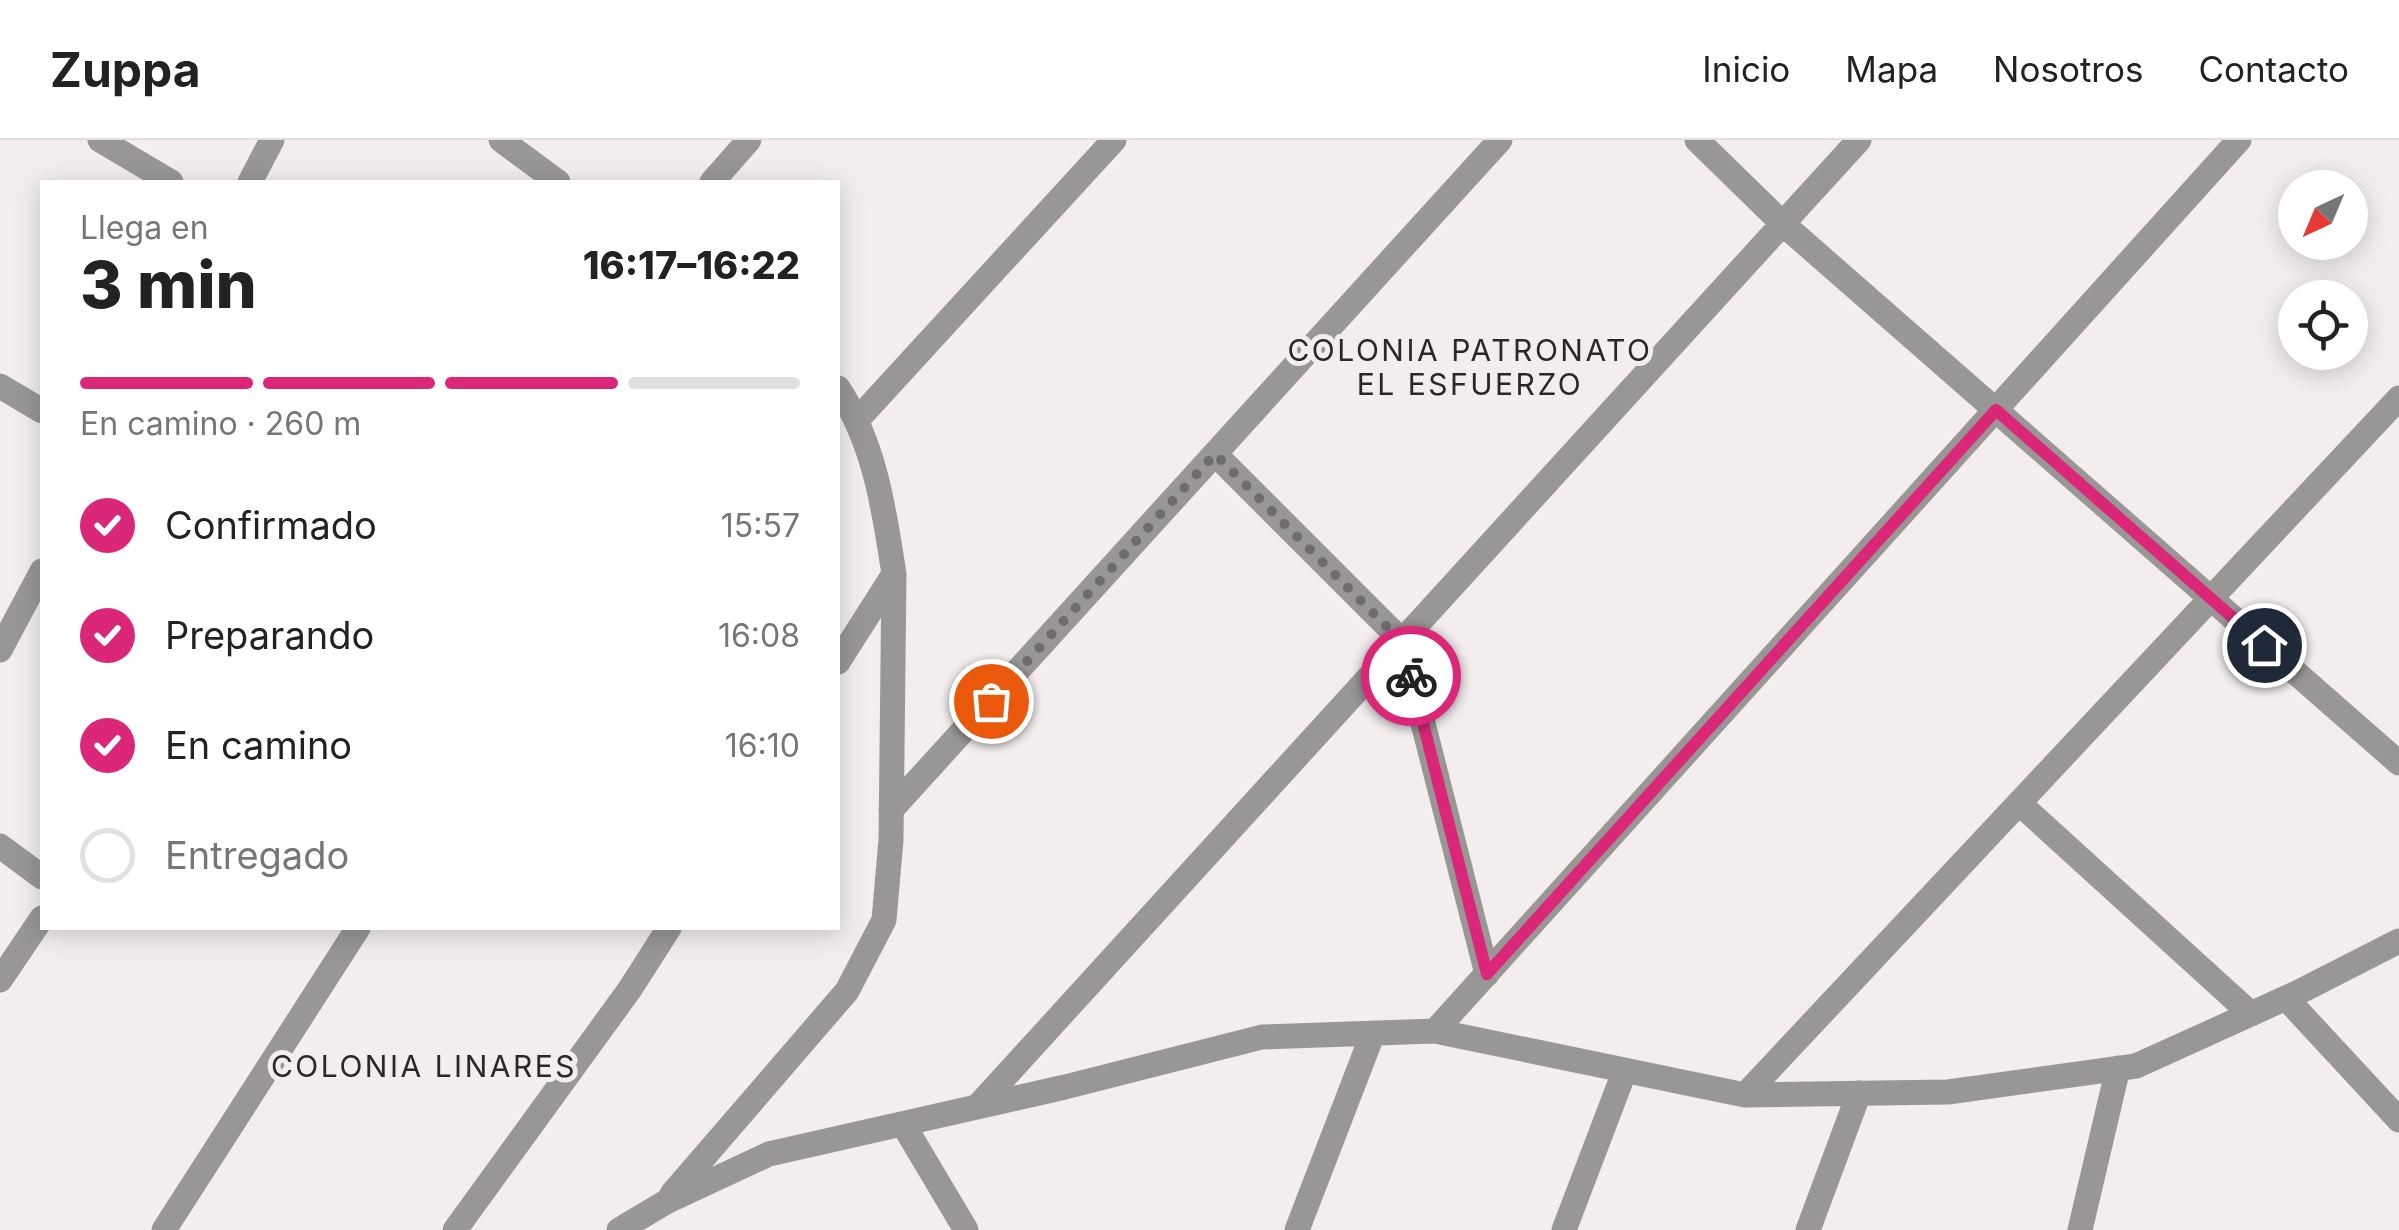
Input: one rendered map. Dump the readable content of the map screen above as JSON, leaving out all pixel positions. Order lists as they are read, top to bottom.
{
  "districts": ["COLONIA PATRONATO EL ESFUERZO", "COLONIA LINARES"],
  "north": "bottom left",
  "page": {
    "header": "Zuppa",
    "nav": [
      "Inicio",
      "Mapa",
      "Nosotros",
      "Contacto"
    ],
    "heading": ["3 min", "Llega en", "16:17–16:22"],
    "bar": "En camino · 260 m",
    "list": [
      ["Confirmado", "15:57"],
      ["Preparando", "16:08"],
      ["En camino", "16:10"],
      "Entregado"
    ]
  }
}
